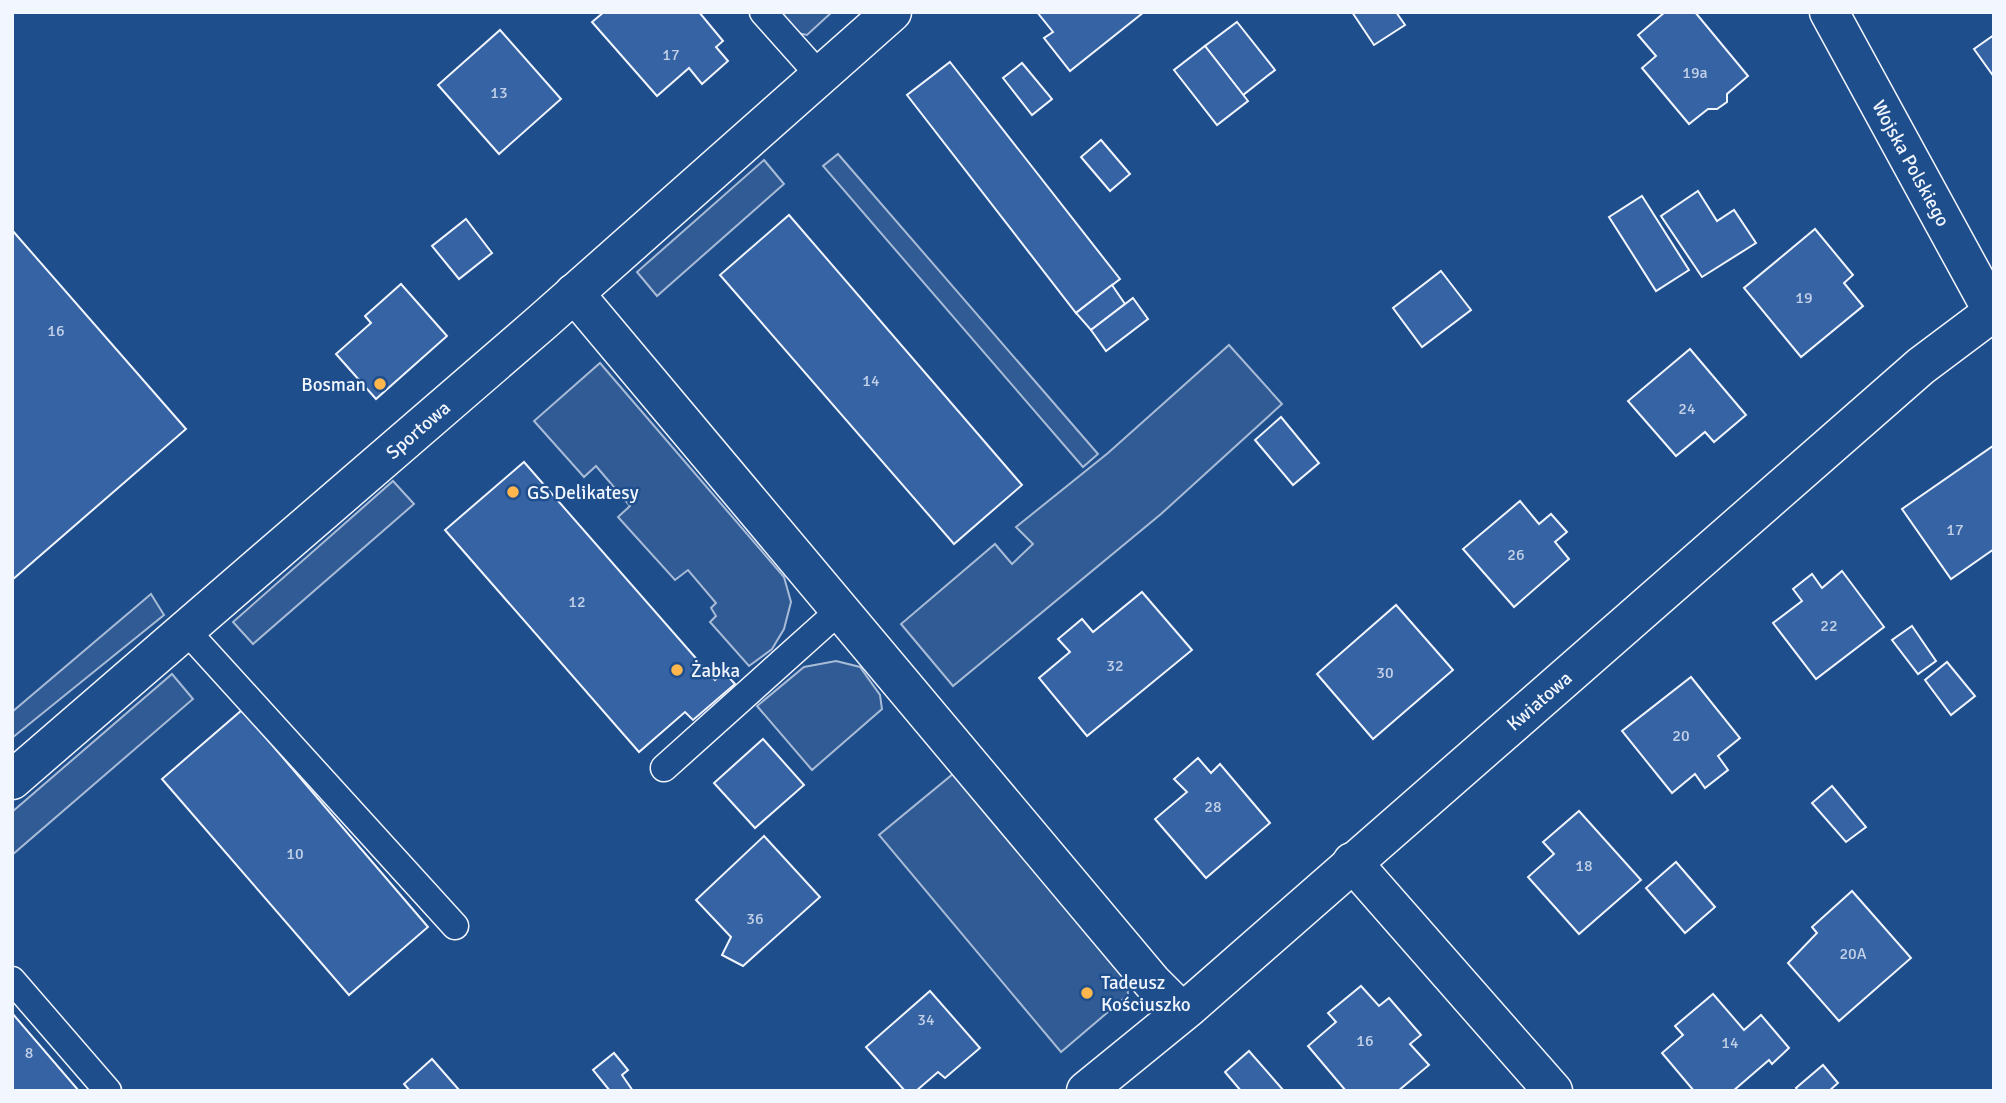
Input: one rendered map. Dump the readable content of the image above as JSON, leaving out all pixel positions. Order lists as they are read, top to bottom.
{
  "streets": {
    "street": ["Wojska Polskiego", "Sportowa", "Kwiatowa"]
  },
  "crossings": [
    ["Wojska Polskiego", "Kwiatowa"]
  ],
  "places": [
    "Bosman",
    "GS Delikatesy",
    "Żabka",
    "Tadeusz Kościuszko"
  ],
  "house_numbers": [
    "17",
    "19a",
    "13",
    "19",
    "16",
    "14",
    "24",
    "17",
    "26",
    "12",
    "22",
    "32",
    "30",
    "20",
    "28",
    "10",
    "18",
    "36",
    "20A",
    "34",
    "16",
    "14",
    "8"
  ]
}
